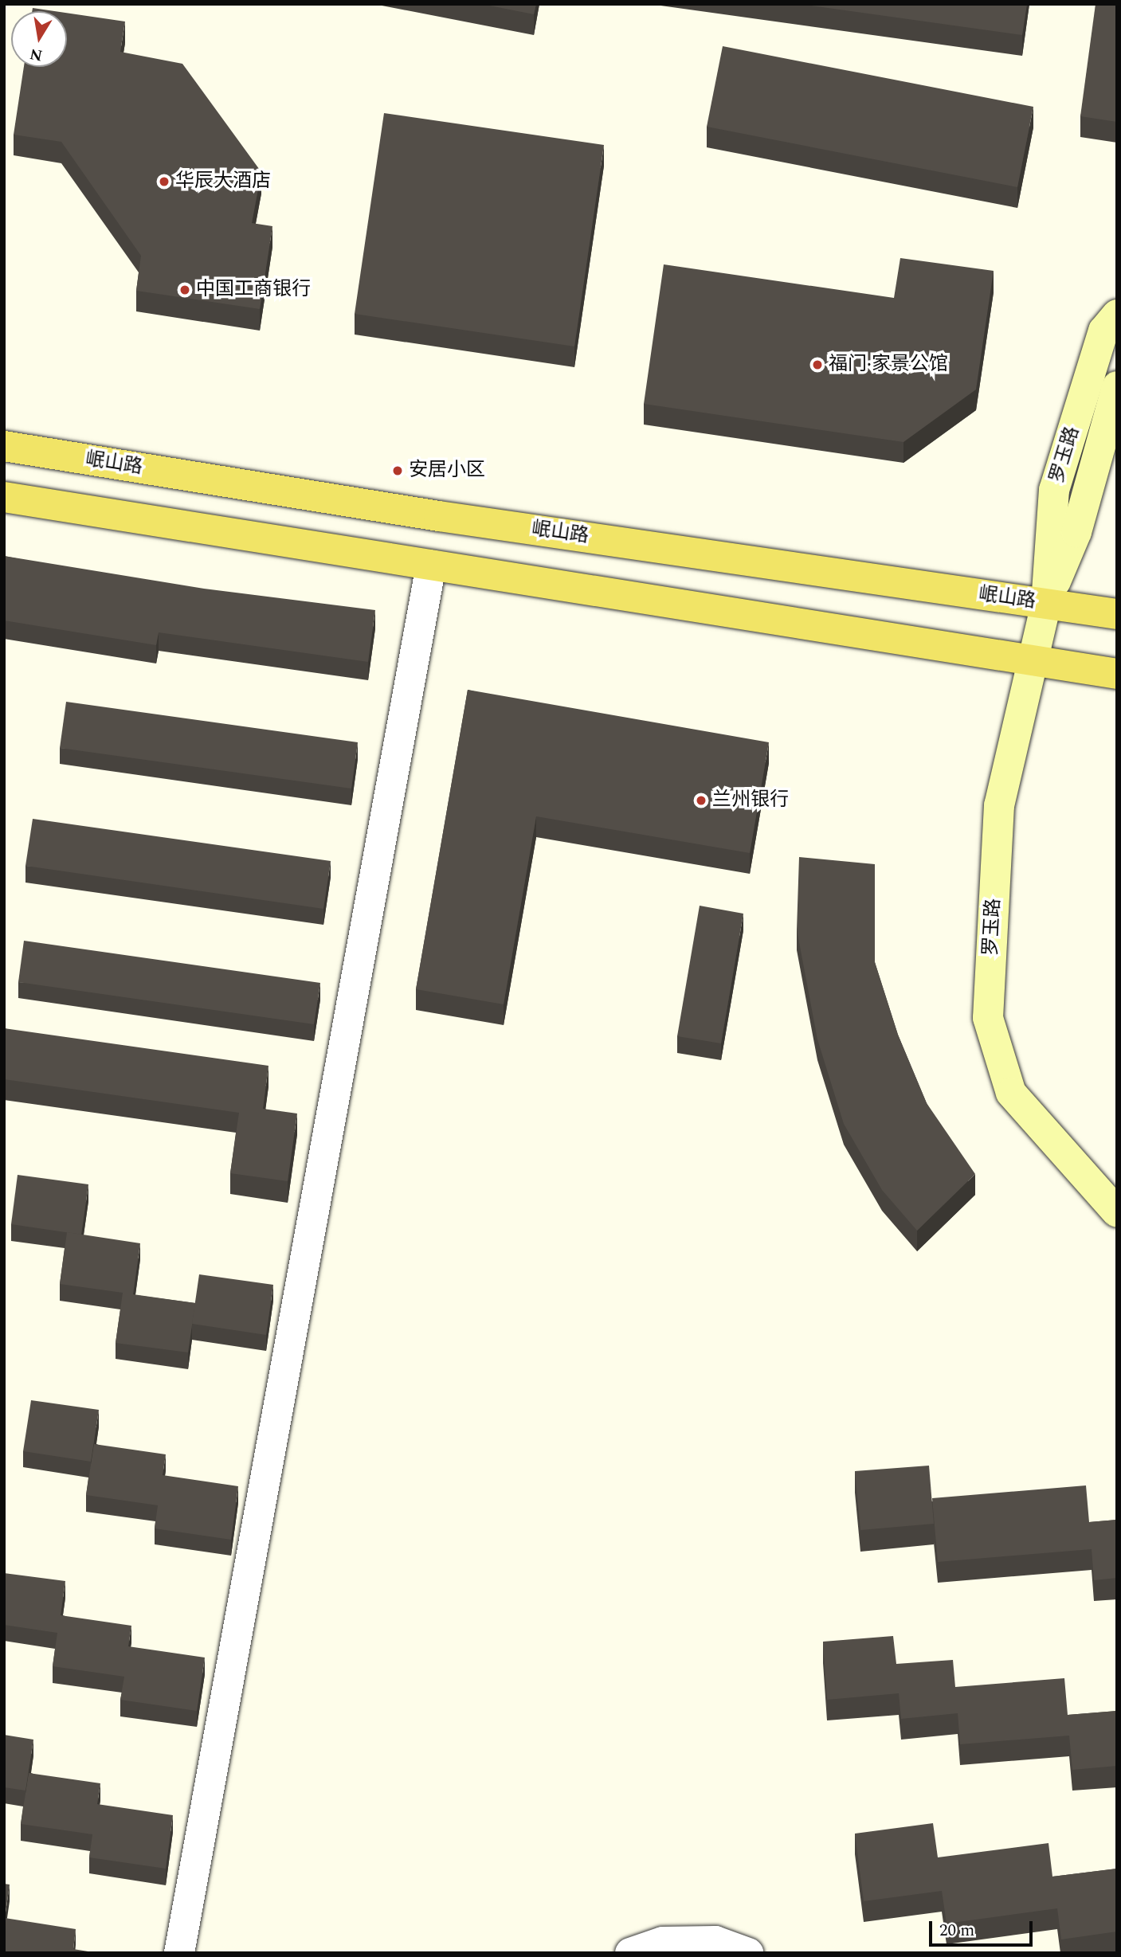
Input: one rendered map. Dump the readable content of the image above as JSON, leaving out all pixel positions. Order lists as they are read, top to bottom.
{
  "streets": {
    "main road": ["罗玉路", "岷山路"]
  },
  "crossings": [
    ["罗玉路", "岷山路"]
  ],
  "places": [
    "华辰大酒店",
    "中国工商银行",
    "福门·家景公馆",
    "安居小区",
    "兰州银行"
  ],
  "scale_bar": "20 m",
  "north": "bottom"
}
